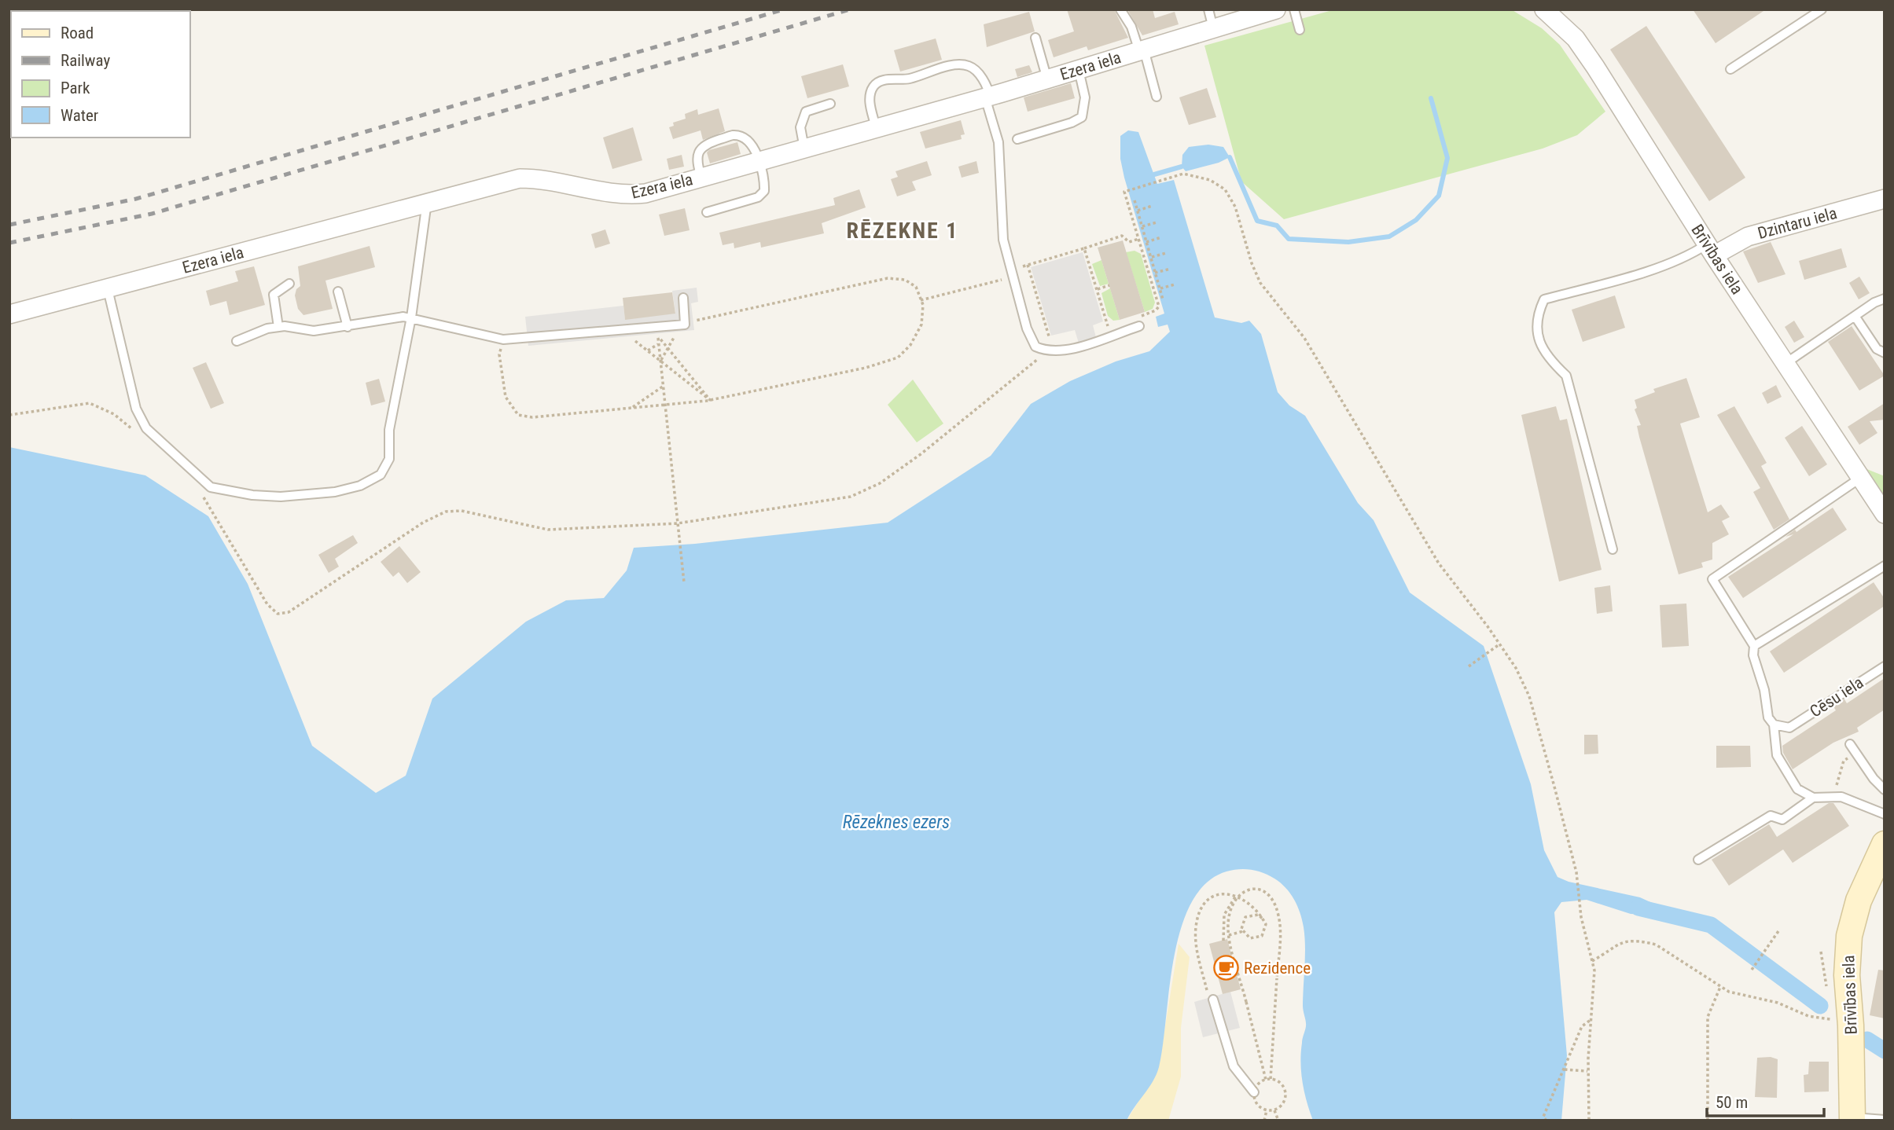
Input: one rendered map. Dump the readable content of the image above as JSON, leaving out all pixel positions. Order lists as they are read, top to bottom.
{
  "streets": {
    "main road": ["Brīvības iela"],
    "street": ["Ezera iela", "Dzintaru iela"],
    "lane": ["Cēsu iela"]
  },
  "crossings": [
    ["Dzintaru iela", "Brīvības iela"]
  ],
  "districts": ["RĒZEKNE 1"],
  "water": ["Rēzeknes ezers"],
  "places": {
    "cafe": ["Rezidence"]
  },
  "legend": [
    "Road",
    "Railway",
    "Park",
    "Water"
  ],
  "scale_bar": "50 m"
}
